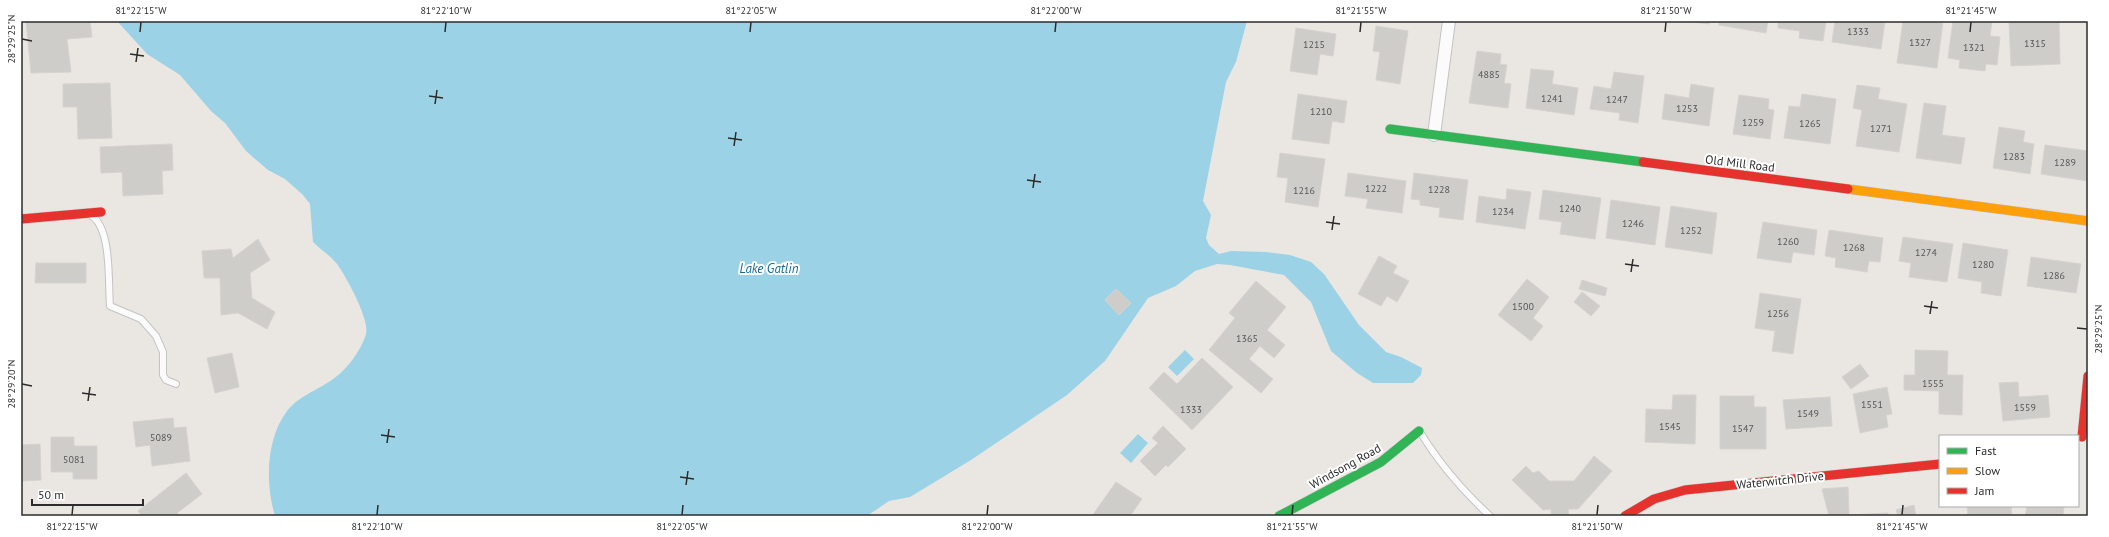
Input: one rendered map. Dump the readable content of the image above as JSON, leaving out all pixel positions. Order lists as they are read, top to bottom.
{
  "streets": {
    "street": ["Old Mill Road", "Windsong Road", "Waterwitch Drive"]
  },
  "water": ["Lake Gatlin"],
  "house_numbers": [
    "1333",
    "1327",
    "1315",
    "1215",
    "1321",
    "4885",
    "1241",
    "1247",
    "1253",
    "1210",
    "1259",
    "1265",
    "1271",
    "1283",
    "1289",
    "1222",
    "1228",
    "1216",
    "1240",
    "1234",
    "1246",
    "1252",
    "1260",
    "1268",
    "1274",
    "1280",
    "1286",
    "1500",
    "1256",
    "1365",
    "1555",
    "1551",
    "1559",
    "1333",
    "1549",
    "1545",
    "1547",
    "5089",
    "5081"
  ],
  "legend": ["Fast", "Slow", "Jam"],
  "scale_bar": "50 m",
  "coordinates": [
    "81°22'15\"W",
    "81°22'10\"W",
    "81°22'05\"W",
    "81°22'00\"W",
    "81°21'55\"W",
    "81°21'50\"W",
    "81°21'45\"W",
    "28°29'25\"N",
    "28°29'20\"N"
  ]
}
